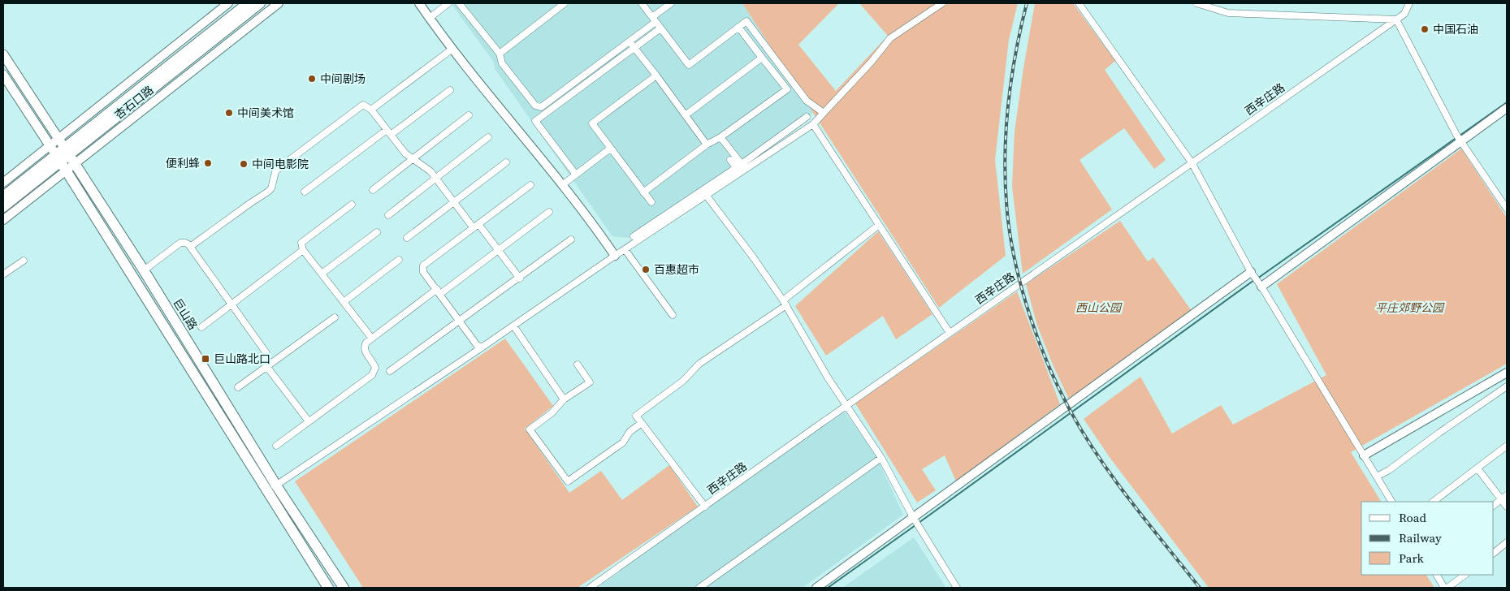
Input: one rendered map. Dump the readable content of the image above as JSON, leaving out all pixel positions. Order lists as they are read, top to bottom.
{
  "streets": {
    "main road": ["杏石口路", "巨山路"],
    "street": ["西辛庄路"]
  },
  "crossings": [
    ["杏石口路", "巨山路"]
  ],
  "parks": ["西山公园", "平庄郊野公园"],
  "places": {
    "other": [
      "中国石油",
      "中间剧场",
      "中间美术馆",
      "便利蜂",
      "中间电影院",
      "百惠超市"
    ],
    "transit": ["巨山路北口"]
  },
  "legend": ["Road", "Railway", "Park"]
}
